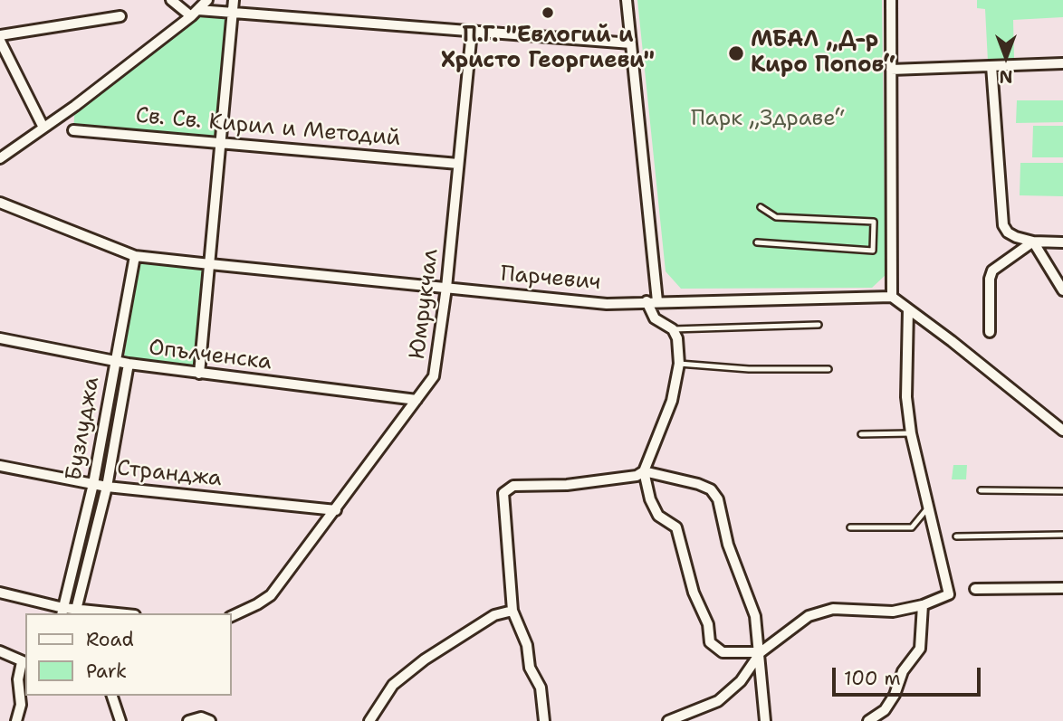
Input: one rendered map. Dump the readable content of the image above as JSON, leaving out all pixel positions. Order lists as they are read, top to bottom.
{
  "streets": {
    "street": [
      "Св. Св. Кирил и Методий",
      "Парчевич",
      "Юмрукчал",
      "Опълченска",
      "Бузлуджа",
      "Странджа"
    ]
  },
  "crossings": [
    ["Св. Св. Кирил и Методий", "Юмрукчал"],
    ["Парчевич", "Юмрукчал"],
    ["Парчевич", "Бузлуджа"],
    ["Юмрукчал", "Опълченска"],
    ["Юмрукчал", "Странджа"],
    ["Опълченска", "Бузлуджа"],
    ["Бузлуджа", "Странджа"]
  ],
  "parks": ["Парк „Здраве“"],
  "places": ["П.Г. \"Евлогий и Христо Георгиеви\"", "МБАЛ „Д-р Киро Попов“"],
  "legend": ["Road", "Park"],
  "scale_bar": "100 m",
  "north": "bottom"
}
